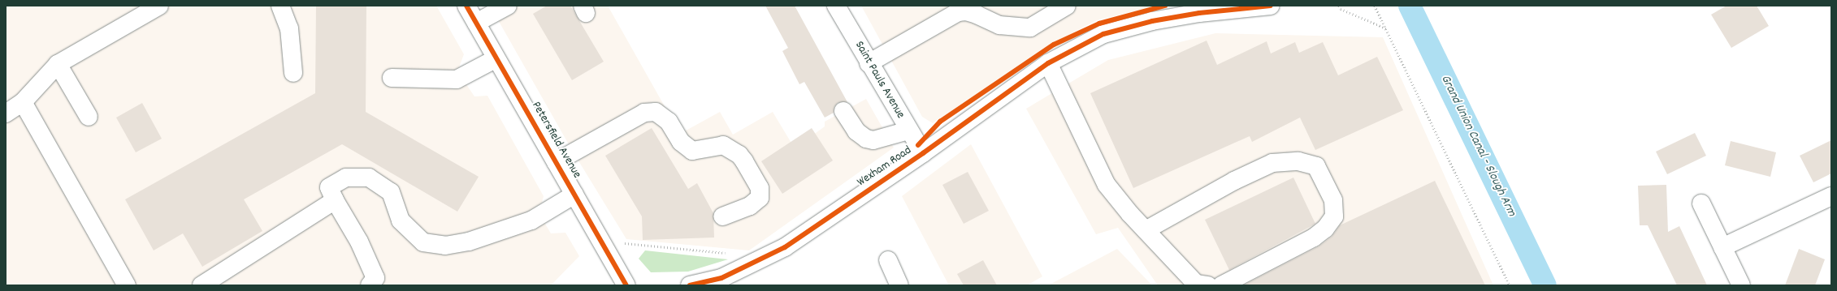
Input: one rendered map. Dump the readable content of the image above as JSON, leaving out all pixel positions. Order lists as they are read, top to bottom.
{
  "streets": {
    "street": ["Saint Pauls Avenue", "Petersfield Avenue", "Wexham Road"]
  },
  "crossings": [
    ["Saint Pauls Avenue", "Wexham Road"]
  ],
  "water": ["Grand Union Canal - Slough Arm"]
}
